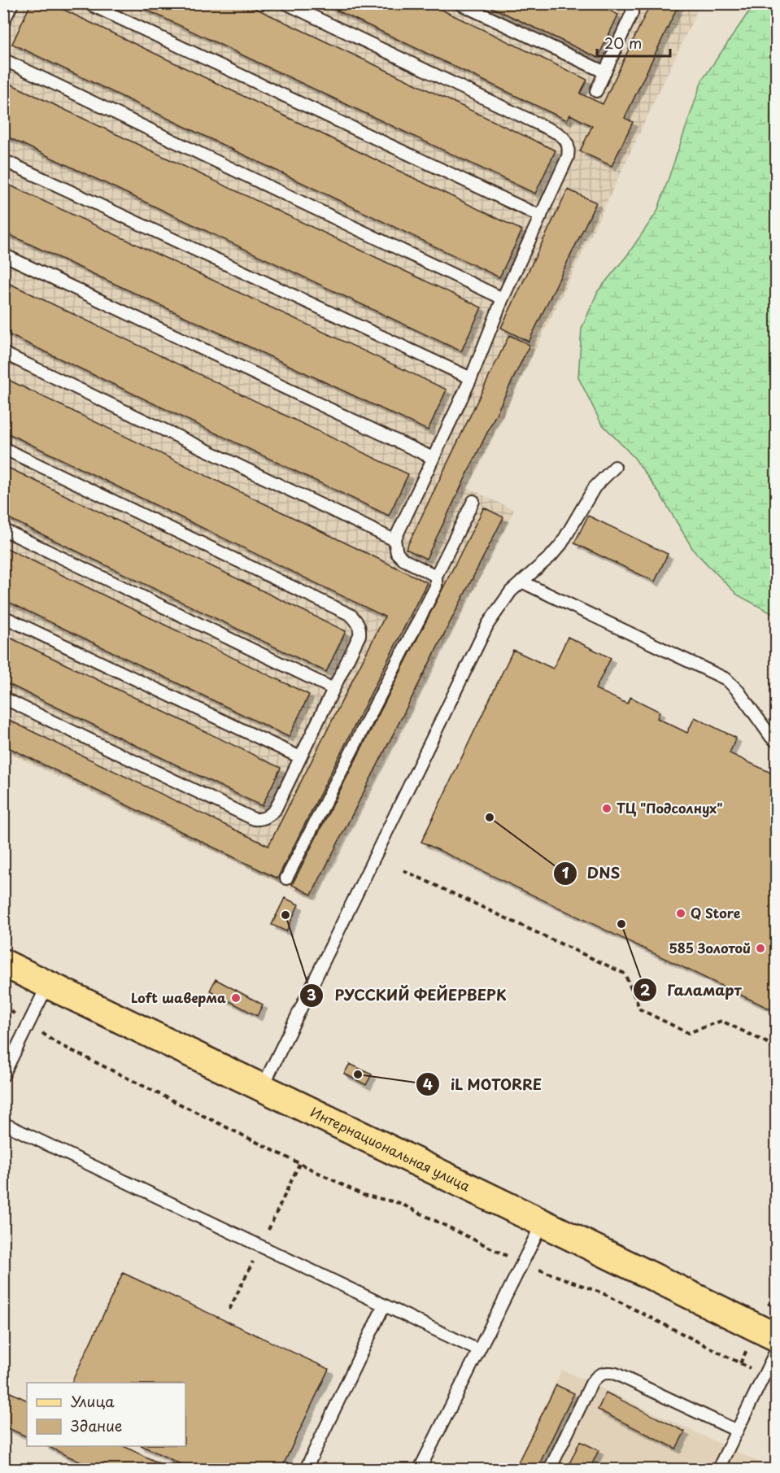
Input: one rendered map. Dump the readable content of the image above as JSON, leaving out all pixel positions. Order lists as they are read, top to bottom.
{
  "streets": {
    "main road": ["Интернациональная улица"]
  },
  "places": [
    "ТЦ \"Подсолнух\"",
    "DNS",
    "Q Store",
    "РУССКИЙ ФЕЙЕРВЕРК",
    "Галамарт",
    "585 Золотой",
    "Loft шаверма",
    "iL MOTORRE"
  ],
  "legend": ["Улица", "Здание"],
  "scale_bar": "20 m"
}
